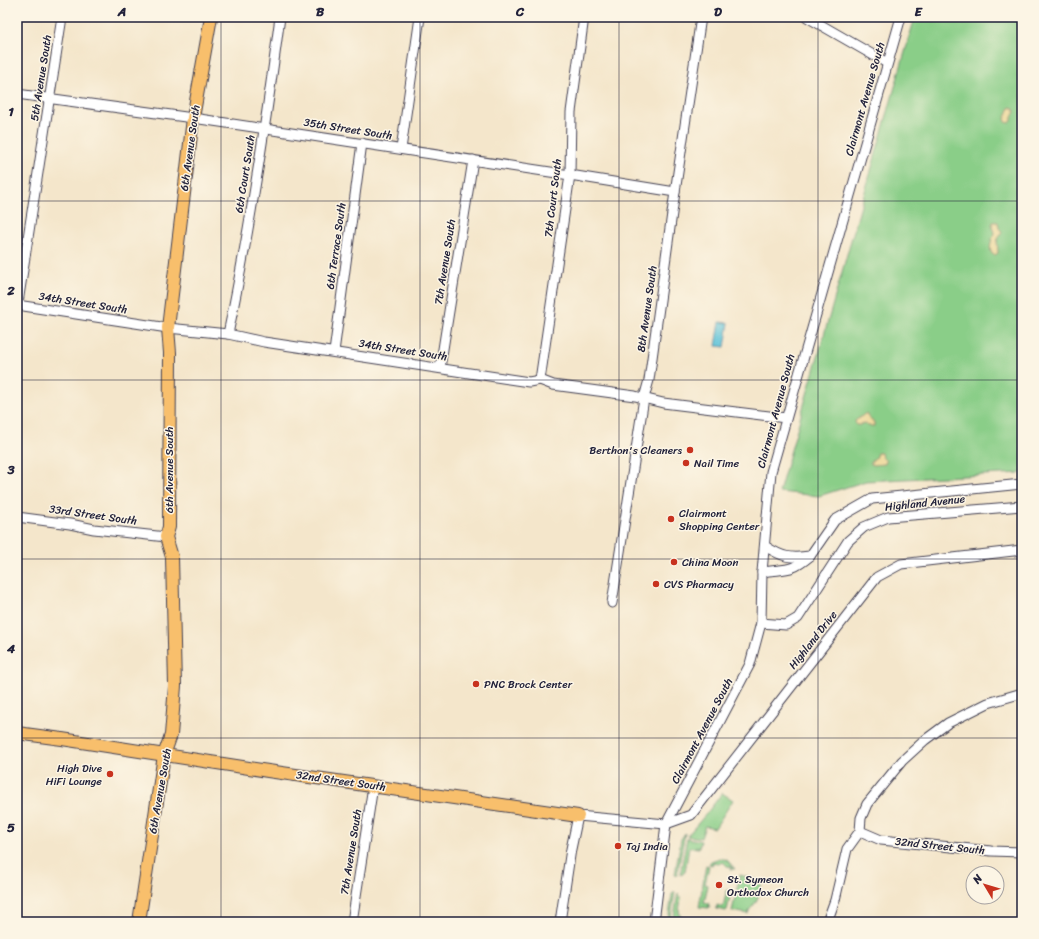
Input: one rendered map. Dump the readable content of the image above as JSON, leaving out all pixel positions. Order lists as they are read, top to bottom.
{
  "streets": {
    "main road": ["6th Avenue South", "32nd Street South"],
    "street": [
      "5th Avenue South",
      "Clairmont Avenue South",
      "35th Street South",
      "6th Court South",
      "7th Court South",
      "6th Terrace South",
      "7th Avenue South",
      "34th Street South",
      "8th Avenue South",
      "Highland Avenue",
      "33rd Street South",
      "Highland Drive"
    ]
  },
  "crossings": [
    ["5th Avenue South", "35th Street South"],
    ["5th Avenue South", "34th Street South"],
    ["Clairmont Avenue South", "34th Street South"],
    ["Clairmont Avenue South", "Highland Avenue"],
    ["Clairmont Avenue South", "Highland Drive"],
    ["Clairmont Avenue South", "32nd Street South"],
    ["35th Street South", "6th Avenue South"],
    ["35th Street South", "6th Court South"],
    ["35th Street South", "7th Court South"],
    ["35th Street South", "6th Terrace South"],
    ["35th Street South", "7th Avenue South"],
    ["35th Street South", "8th Avenue South"],
    ["6th Avenue South", "34th Street South"],
    ["6th Avenue South", "33rd Street South"],
    ["6th Avenue South", "32nd Street South"],
    ["6th Court South", "34th Street South"],
    ["7th Court South", "34th Street South"],
    ["6th Terrace South", "34th Street South"],
    ["7th Avenue South", "34th Street South"],
    ["7th Avenue South", "32nd Street South"],
    ["34th Street South", "8th Avenue South"],
    ["Highland Drive", "32nd Street South"]
  ],
  "places": [
    "Berthon's Cleaners",
    "Nail Time",
    "Clairmont Shopping Center",
    "China Moon",
    "CVS Pharmacy",
    "PNC Brock Center",
    "High Dive HiFi Lounge",
    "Taj India",
    "St. Symeon Orthodox Church"
  ],
  "north": "top left",
  "grid": {
    "columns": [
      "A",
      "B",
      "C",
      "D",
      "E"
    ],
    "rows": [
      "1",
      "2",
      "3",
      "4",
      "5"
    ]
  }
}
